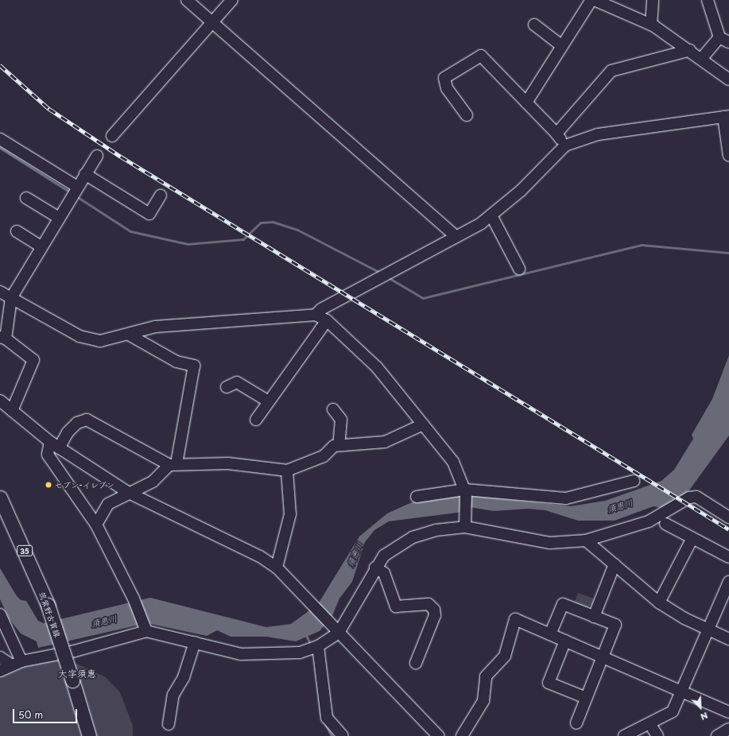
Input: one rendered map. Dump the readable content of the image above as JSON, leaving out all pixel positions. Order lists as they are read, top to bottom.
{
  "streets": {
    "main road": ["35", "筑紫野古賀線"]
  },
  "districts": ["大字須惠"],
  "water": ["須恵川"],
  "places": ["セブン-イレブン"],
  "scale_bar": "50 m",
  "north": "bottom right"
}
